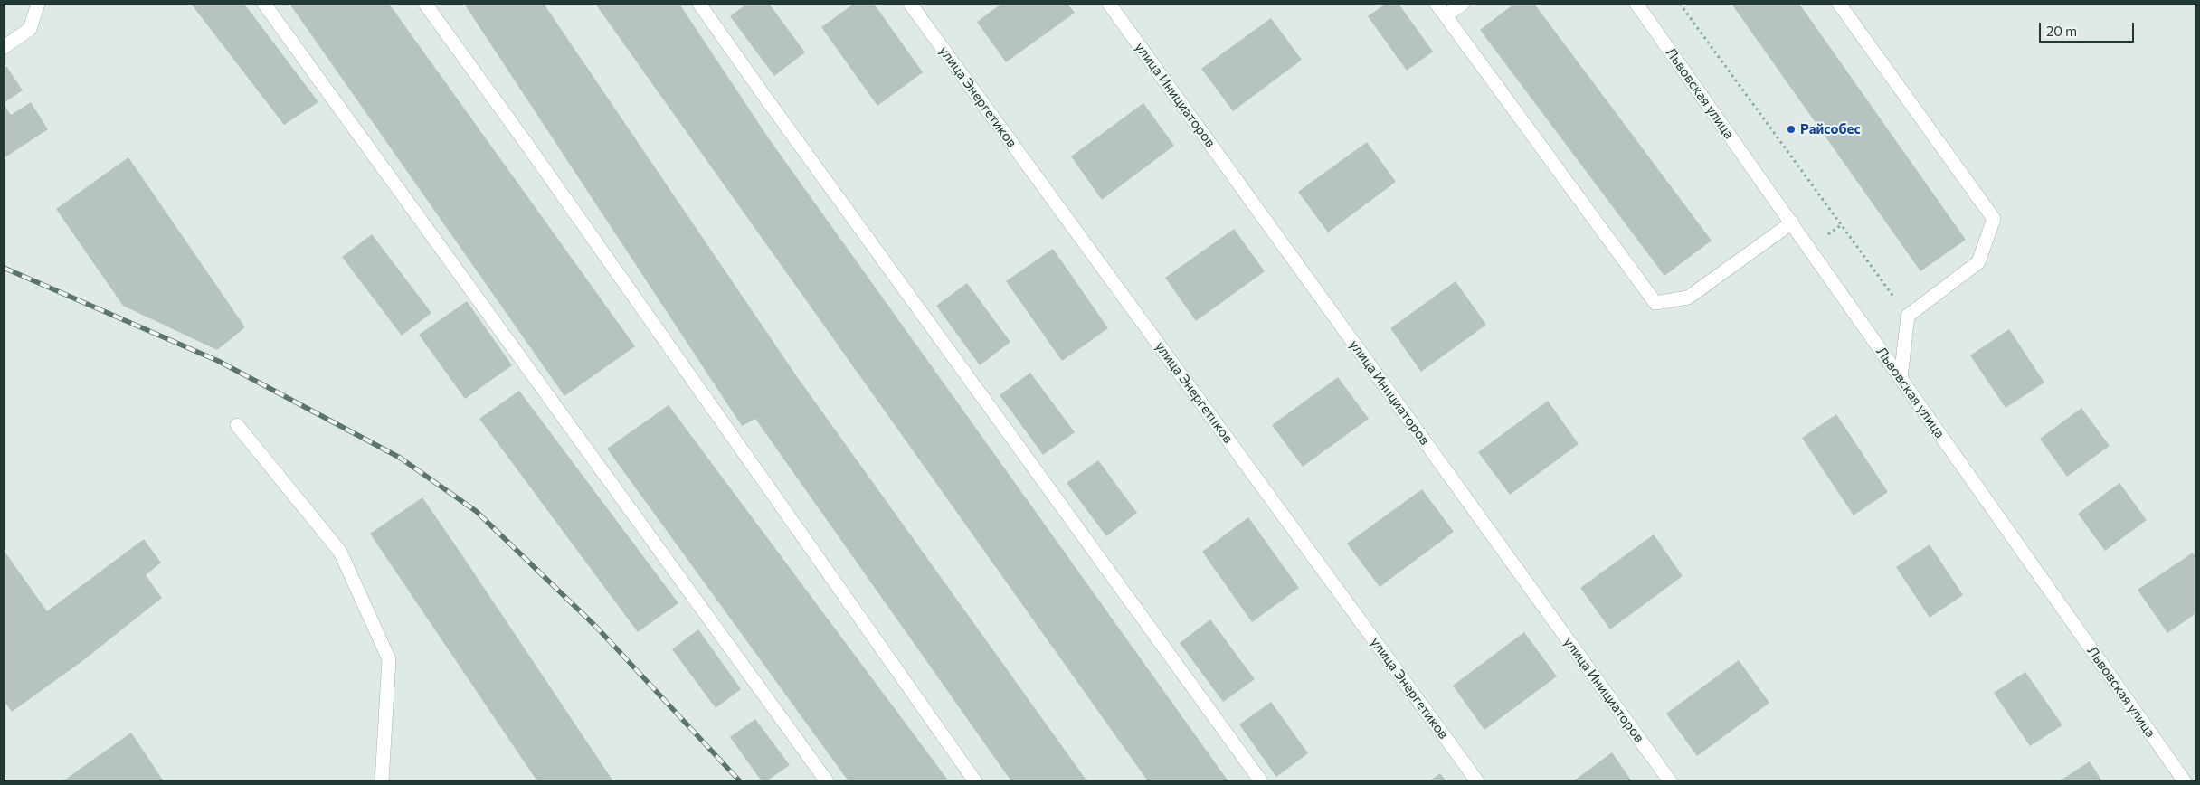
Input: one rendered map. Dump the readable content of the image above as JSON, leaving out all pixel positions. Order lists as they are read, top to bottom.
{
  "streets": {
    "street": ["Львовская улица", "улица Инициаторов", "улица Энергетиков"]
  },
  "places": ["Райсобес"],
  "scale_bar": "20 m"
}
